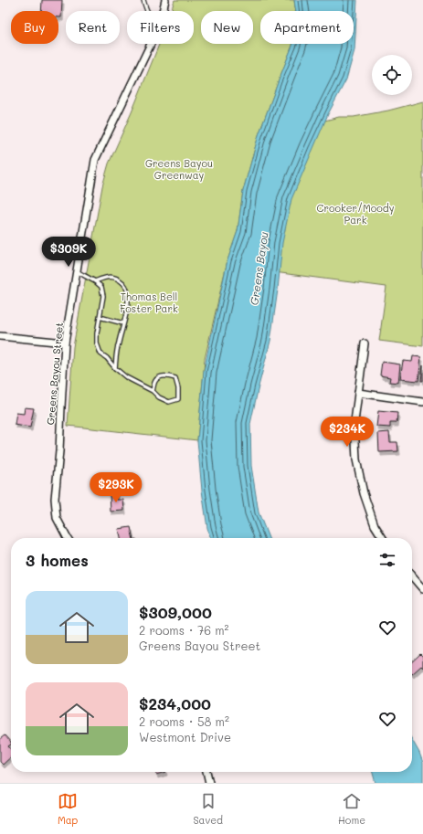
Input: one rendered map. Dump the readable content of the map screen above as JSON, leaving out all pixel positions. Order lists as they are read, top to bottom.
{
  "streets": {
    "street": ["Greens Bayou Street"]
  },
  "water": ["Greens Bayou"],
  "parks": ["Greens Bayou Greenway", "Crooker/Moody Park", "Thomas Bell Foster Park"],
  "page": {
    "chip": [
      "Buy",
      "Rent",
      "Filters",
      "New",
      "Apartment"
    ],
    "price": ["$309K", "$234K", "$293K"],
    "heading": "3 homes",
    "list": [
      {
        "name": "$309,000",
        "note": "2 rooms · 76 m² · Greens Bayou Street"
      },
      {
        "name": "$234,000",
        "note": "2 rooms · 58 m² · Westmont Drive"
      }
    ],
    "tabs": ["Map", "Saved", "Home"]
  }
}
